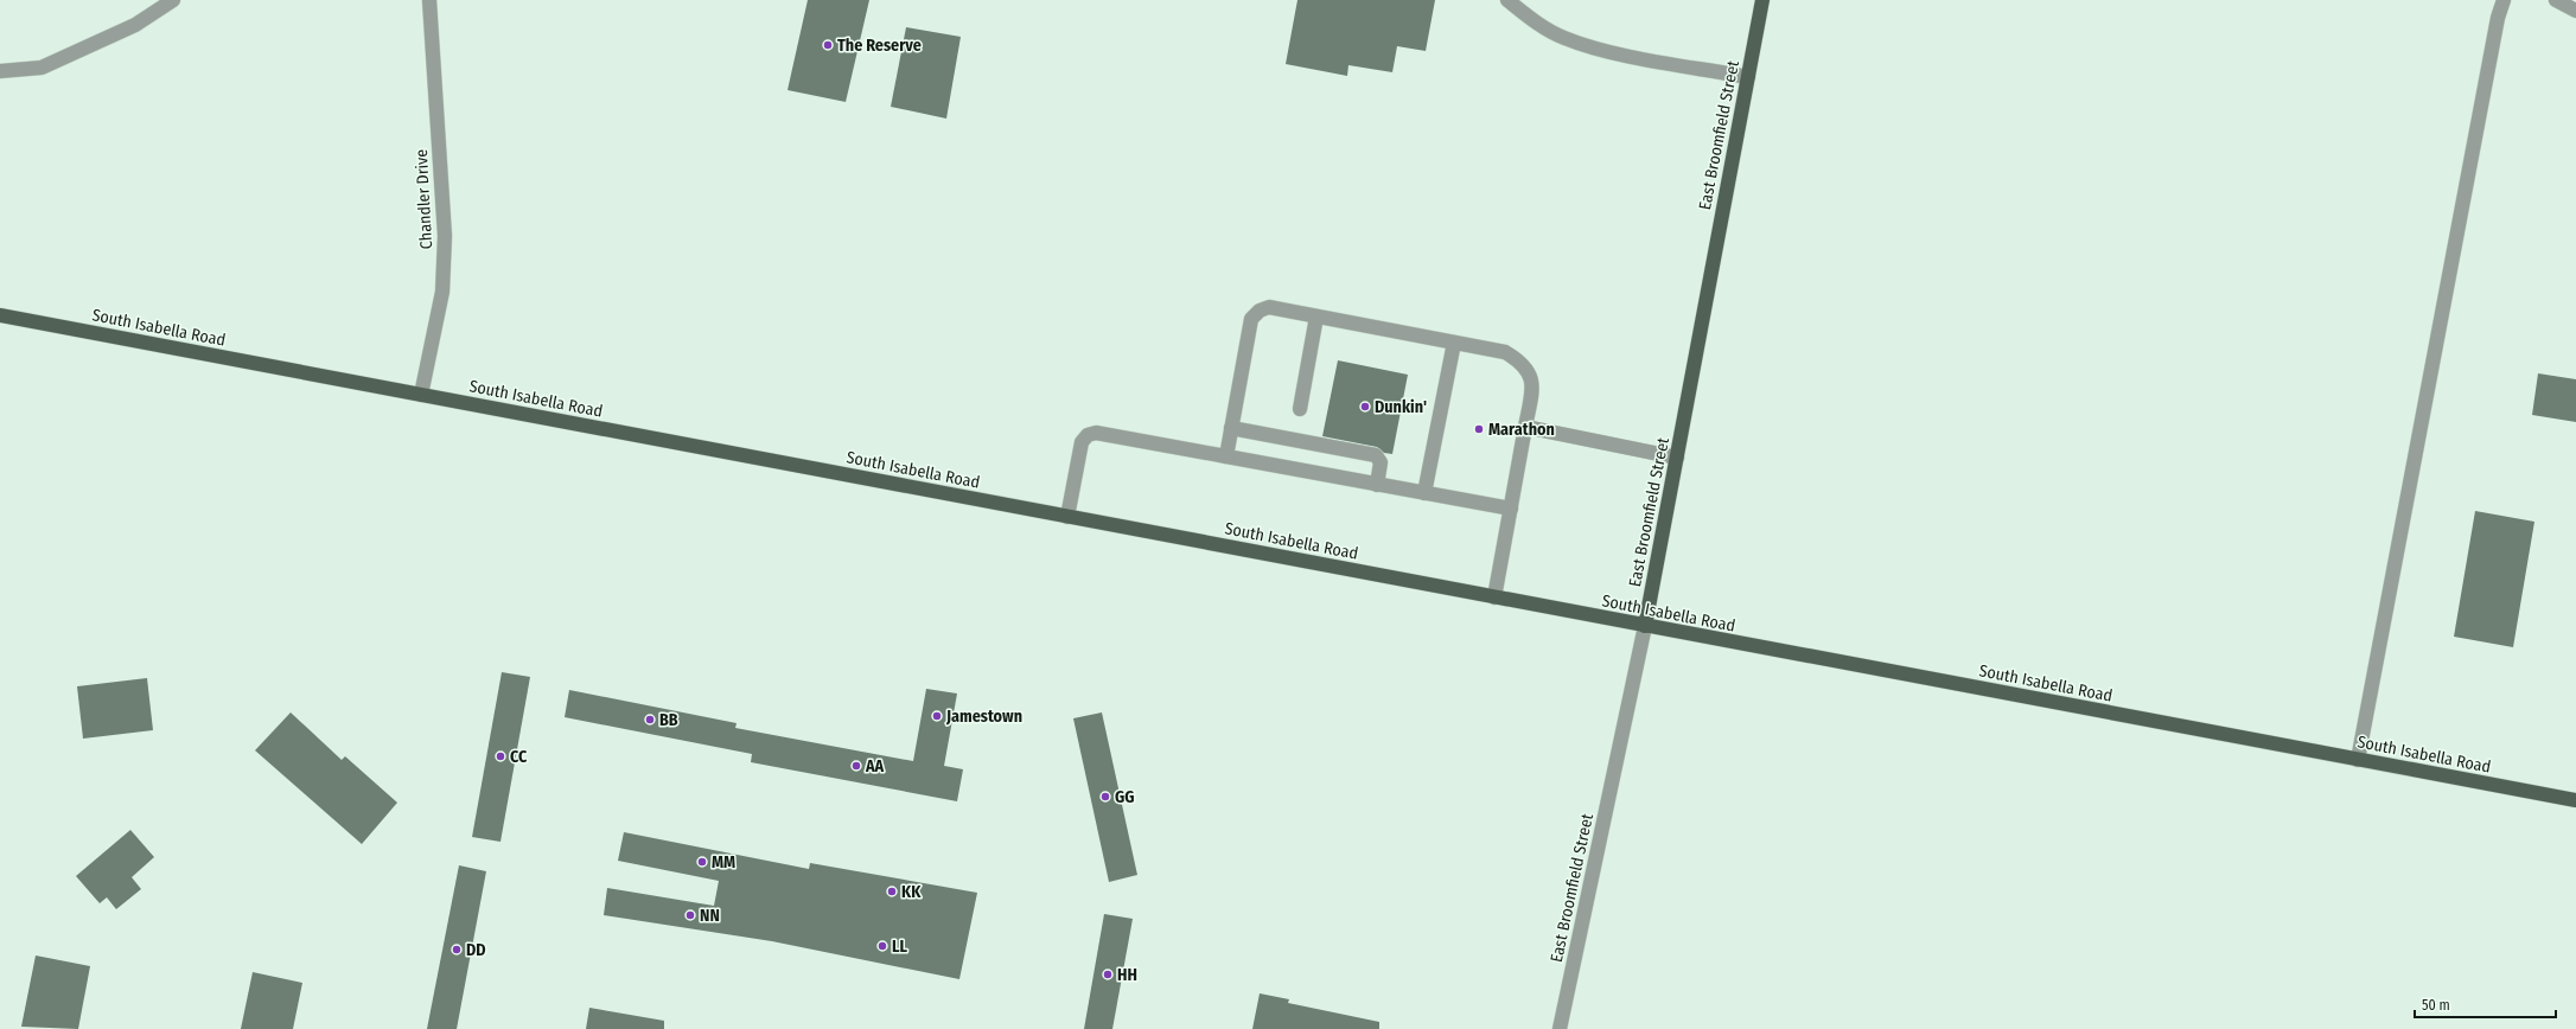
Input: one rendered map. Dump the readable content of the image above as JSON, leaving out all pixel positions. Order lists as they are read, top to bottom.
{
  "streets": {
    "main road": ["East Broomfield Street", "South Isabella Road"],
    "street": ["Chandler Drive"]
  },
  "crossings": [
    ["East Broomfield Street", "South Isabella Road"],
    ["Chandler Drive", "South Isabella Road"]
  ],
  "places": [
    "The Reserve",
    "Dunkin'",
    "Marathon",
    "Jamestown",
    "BB",
    "CC",
    "AA",
    "GG",
    "MM",
    "KK",
    "NN",
    "LL",
    "DD",
    "HH"
  ],
  "scale_bar": "50 m"
}
